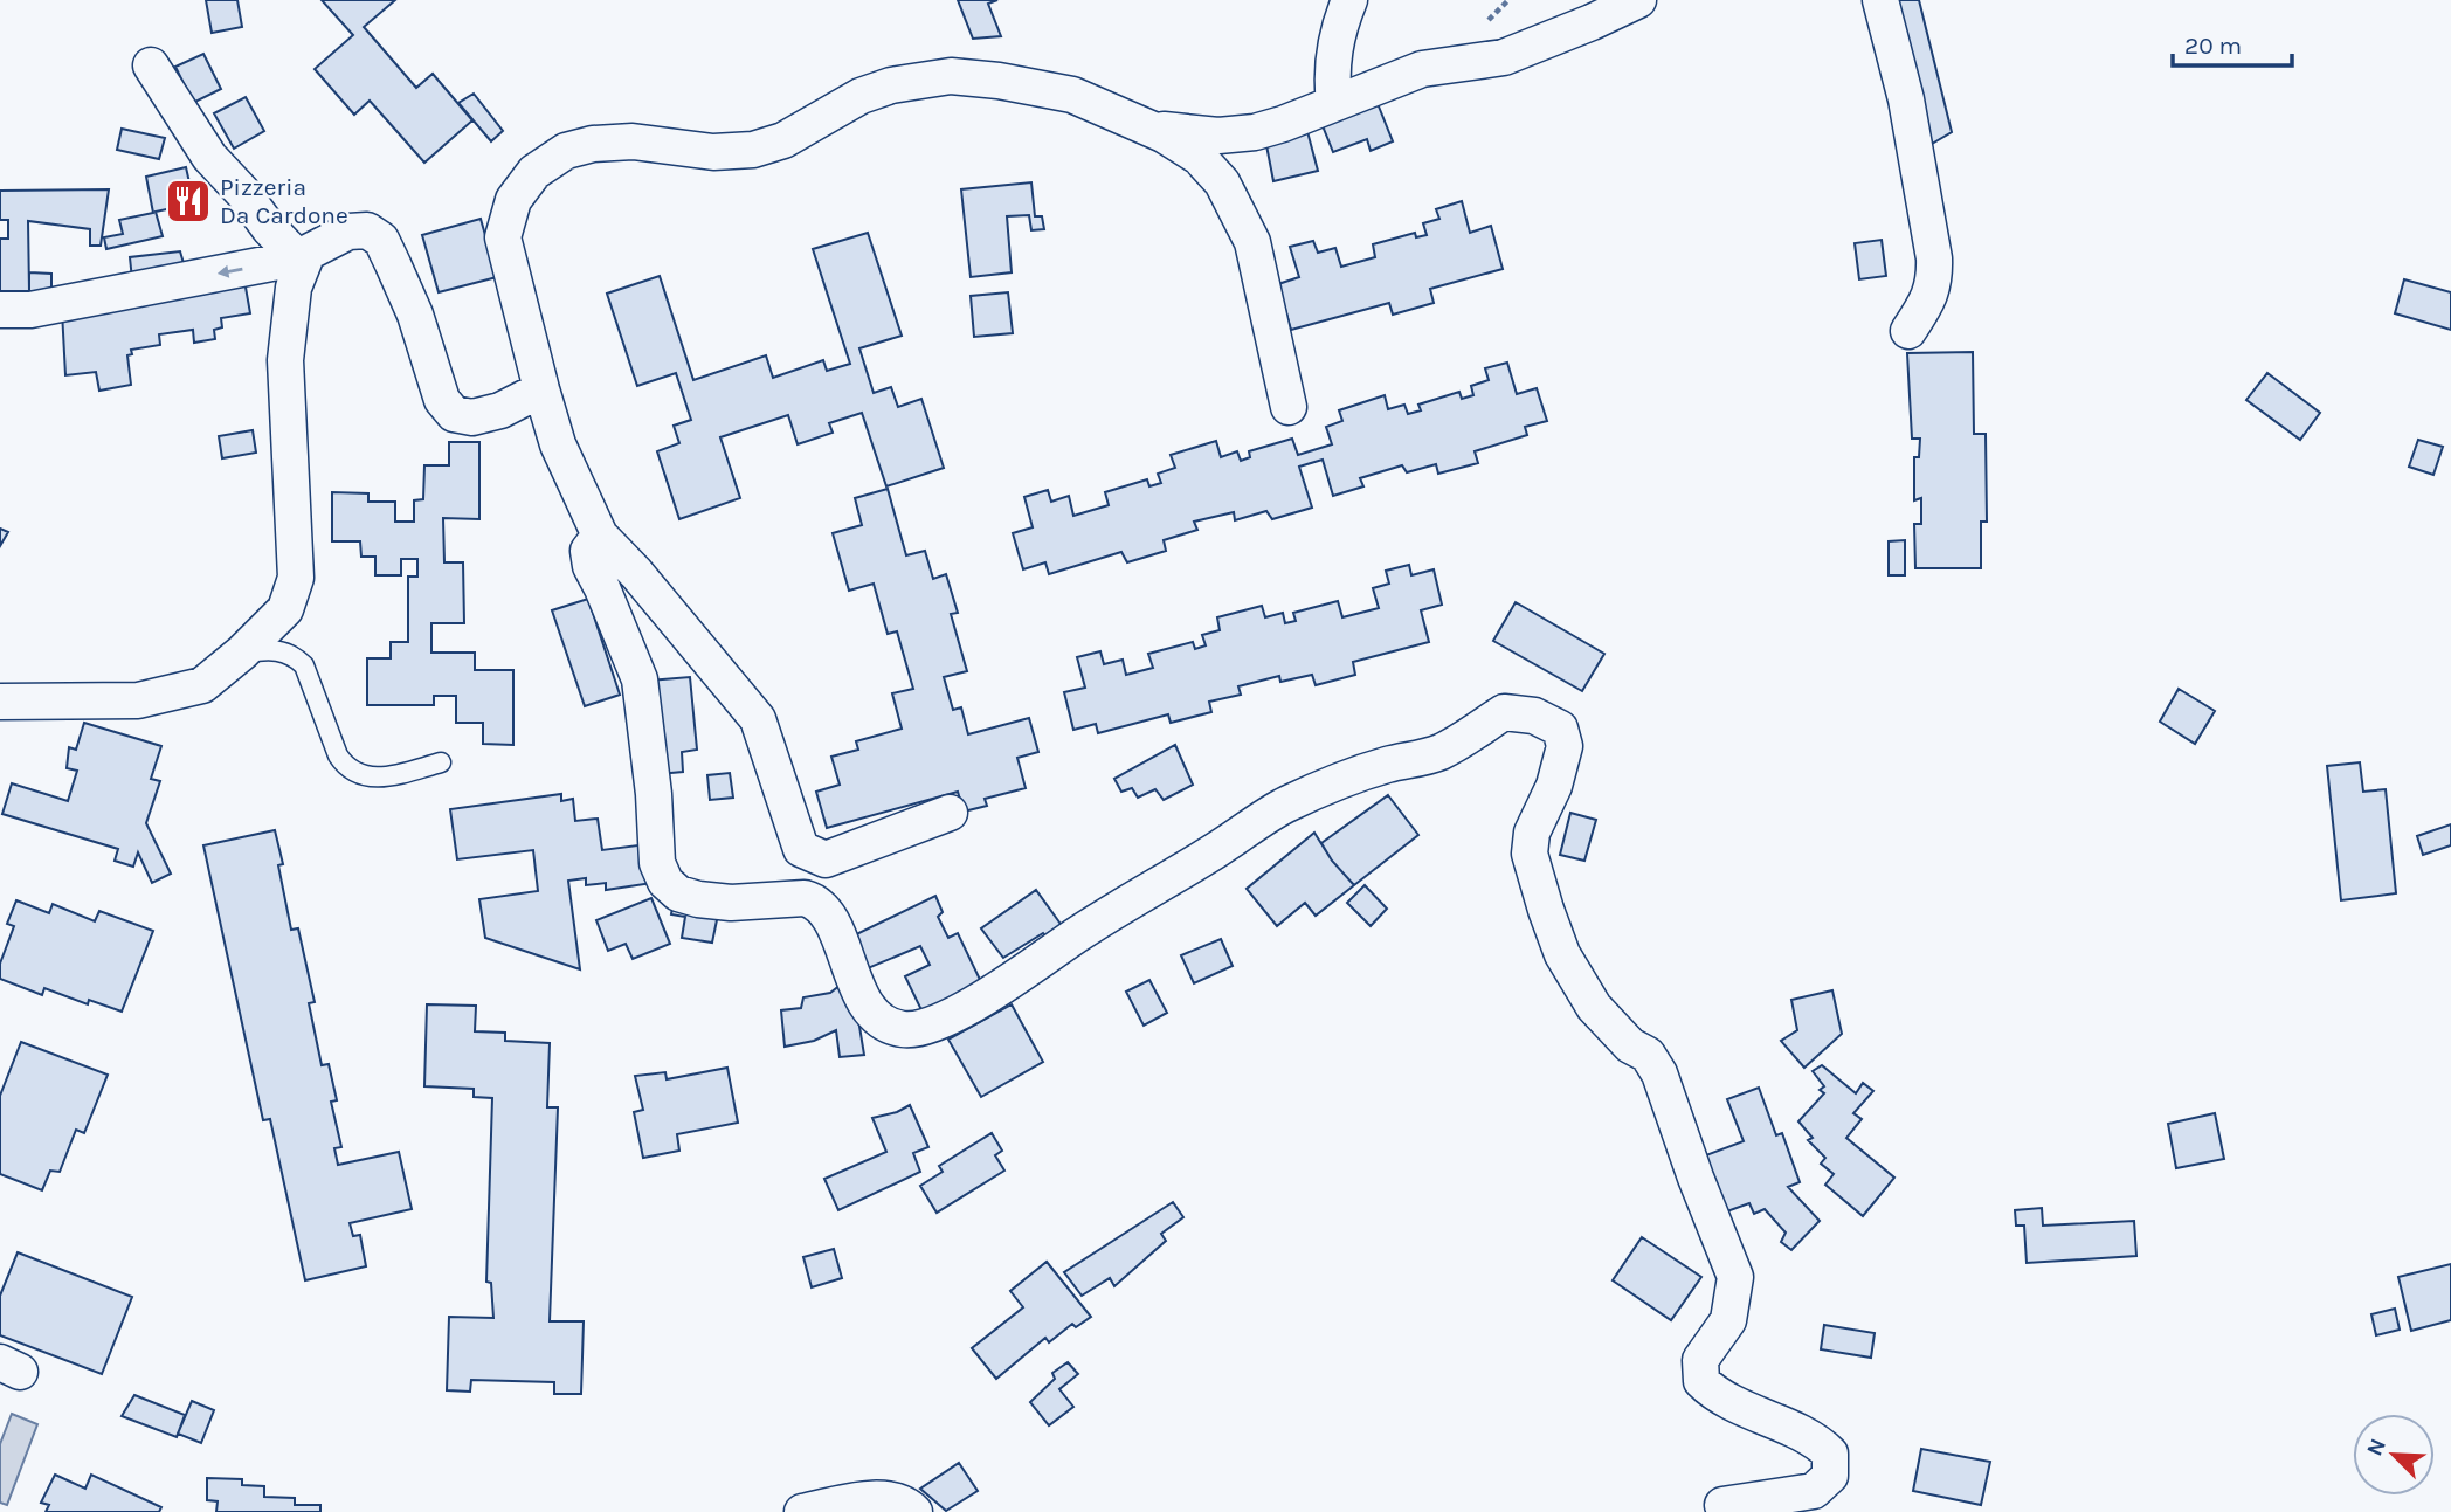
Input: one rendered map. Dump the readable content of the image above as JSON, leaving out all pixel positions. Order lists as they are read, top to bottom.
{
  "places": {
    "restaurant": ["Pizzeria Da Cardone"]
  },
  "scale_bar": "20 m",
  "north": "top left"
}
